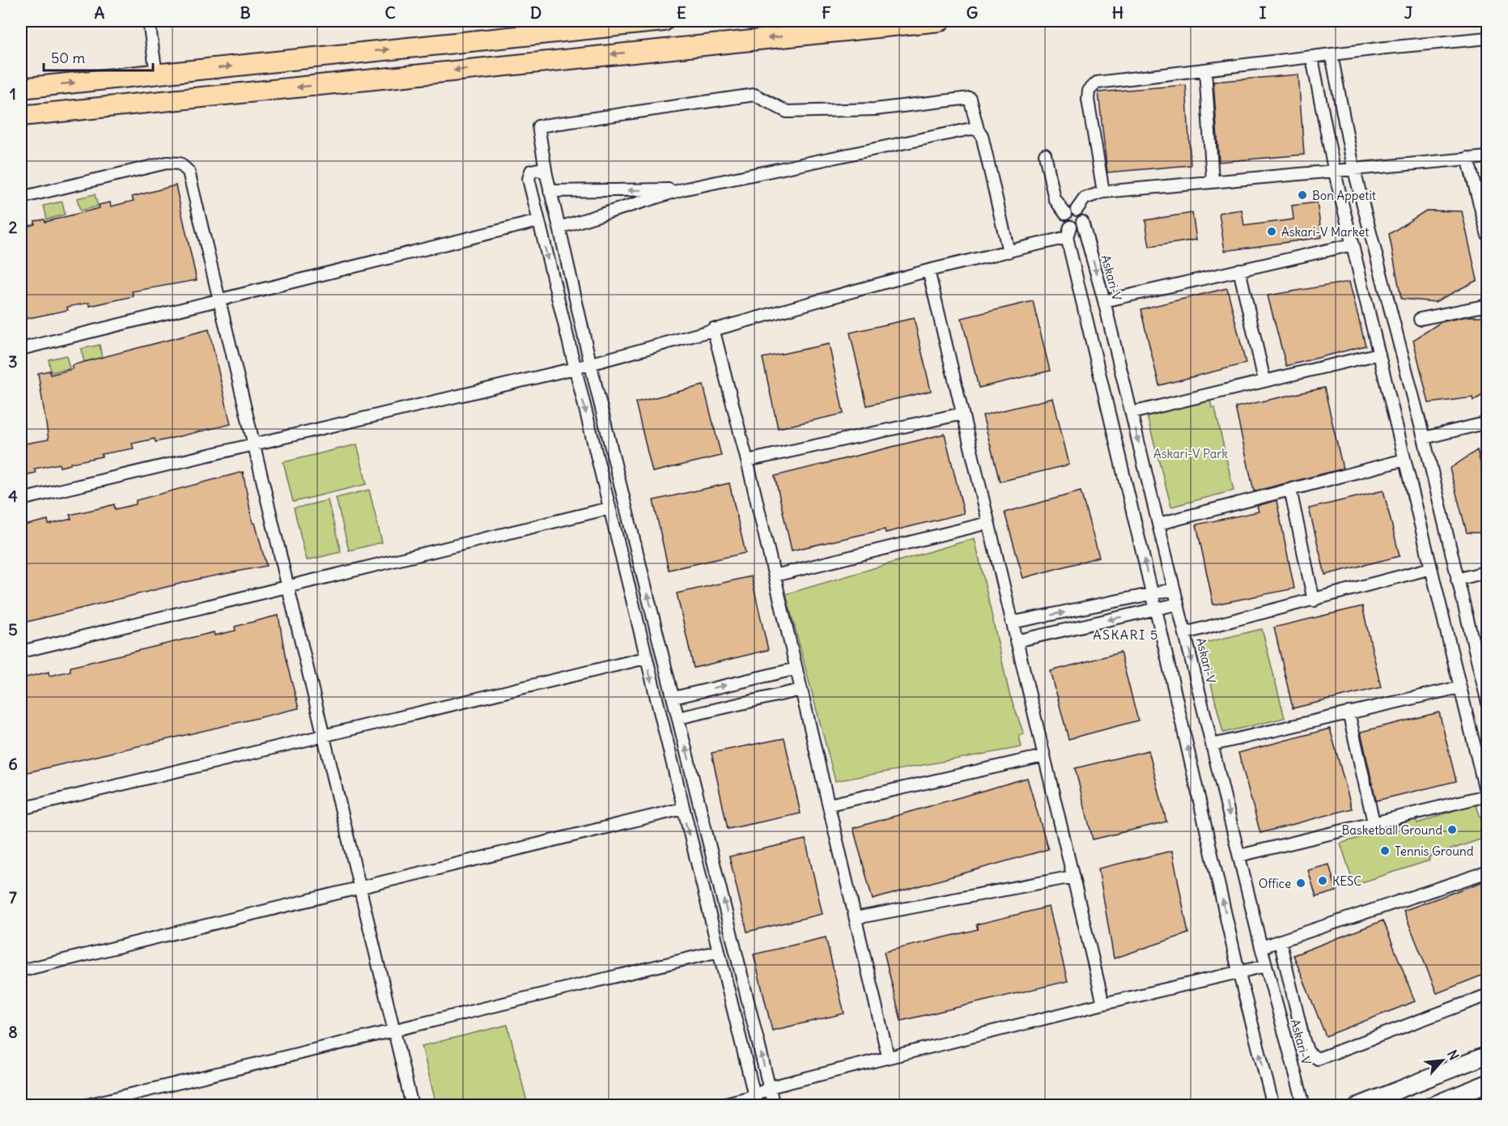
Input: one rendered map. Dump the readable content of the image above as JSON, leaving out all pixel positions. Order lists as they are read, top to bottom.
{
  "streets": {
    "street": ["Askari-V"]
  },
  "districts": ["ASKARI 5"],
  "parks": ["Askari-V Park"],
  "places": [
    "Bon Appetit",
    "Askari-V Market",
    "Basketball Ground",
    "Tennis Ground",
    "KESC",
    "Office"
  ],
  "scale_bar": "50 m",
  "north": "top right",
  "grid": {
    "columns": [
      "A",
      "B",
      "C",
      "D",
      "E",
      "F",
      "G",
      "H",
      "I",
      "J"
    ],
    "rows": [
      "1",
      "2",
      "3",
      "4",
      "5",
      "6",
      "7",
      "8"
    ]
  }
}
